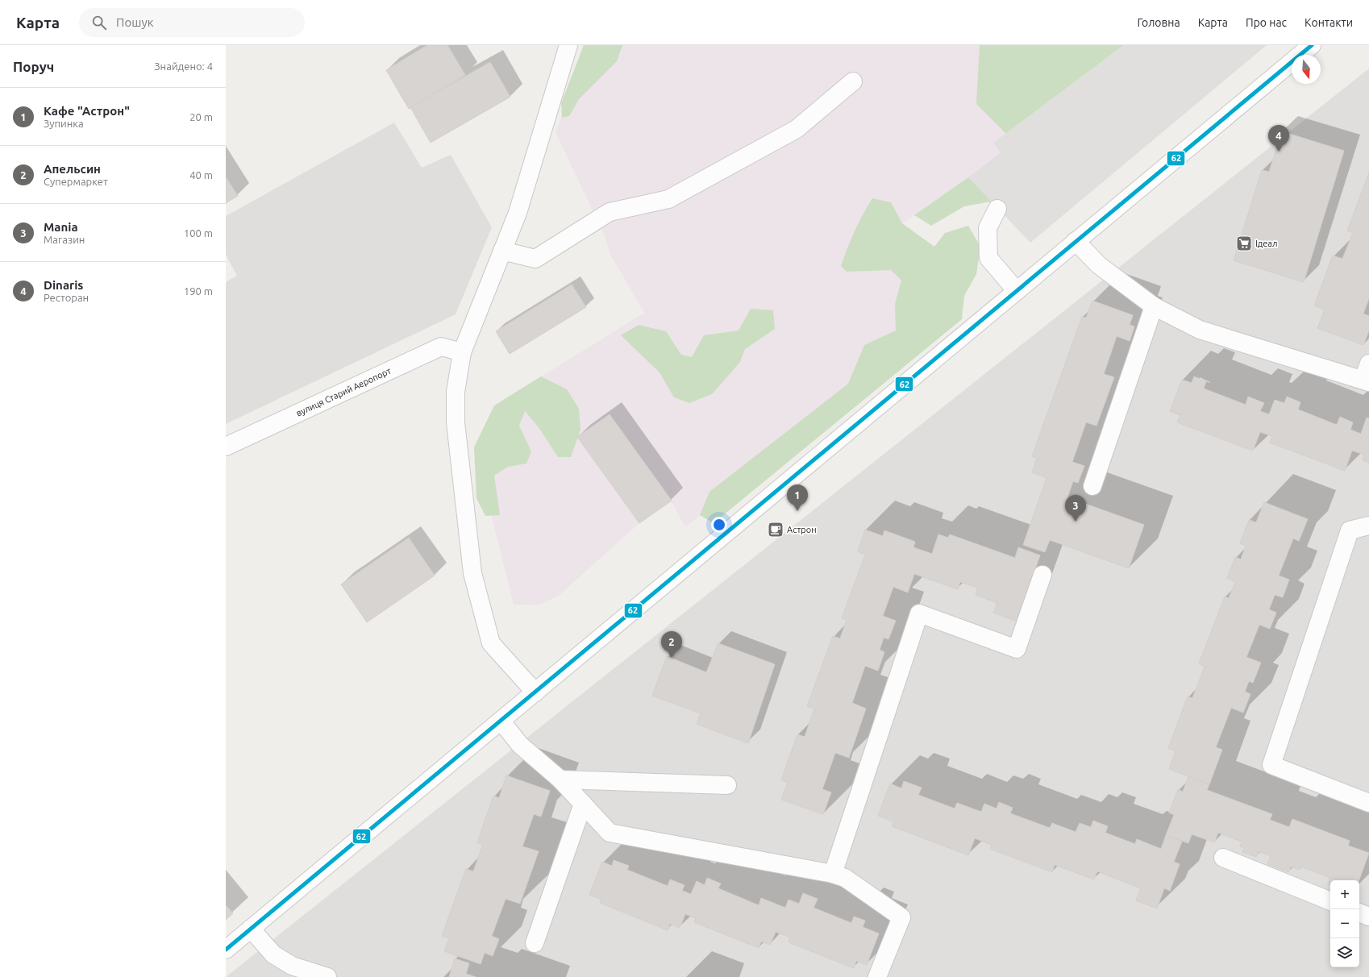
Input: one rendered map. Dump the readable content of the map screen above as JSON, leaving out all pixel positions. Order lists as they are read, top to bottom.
{
  "streets": {
    "street": ["вулиця Старий Аеропорт"]
  },
  "places": {
    "supermarket": ["Ідеал"],
    "cafe": ["Астрон"]
  },
  "lines": ["transit line 62"],
  "north": "bottom",
  "page": {
    "header": "Карта",
    "search": "Пошук",
    "nav": [
      "Головна",
      "Карта",
      "Про нас",
      "Контакти"
    ],
    "heading": ["Поруч", "Знайдено: 4"],
    "list": [
      {
        "mark": "1",
        "name": "Кафе \"Астрон\"",
        "note": "Зупинка",
        "value": "20 m"
      },
      {
        "mark": "2",
        "name": "Апельсин",
        "note": "Супермаркет",
        "value": "40 m"
      },
      {
        "mark": "3",
        "name": "Mania",
        "note": "Магазин",
        "value": "100 m"
      },
      {
        "mark": "4",
        "name": "Dinaris",
        "note": "Ресторан",
        "value": "190 m"
      }
    ],
    "pins": [
      "4",
      "1",
      "3",
      "2"
    ],
    "map_buttons": ["+", "−"]
  }
}
